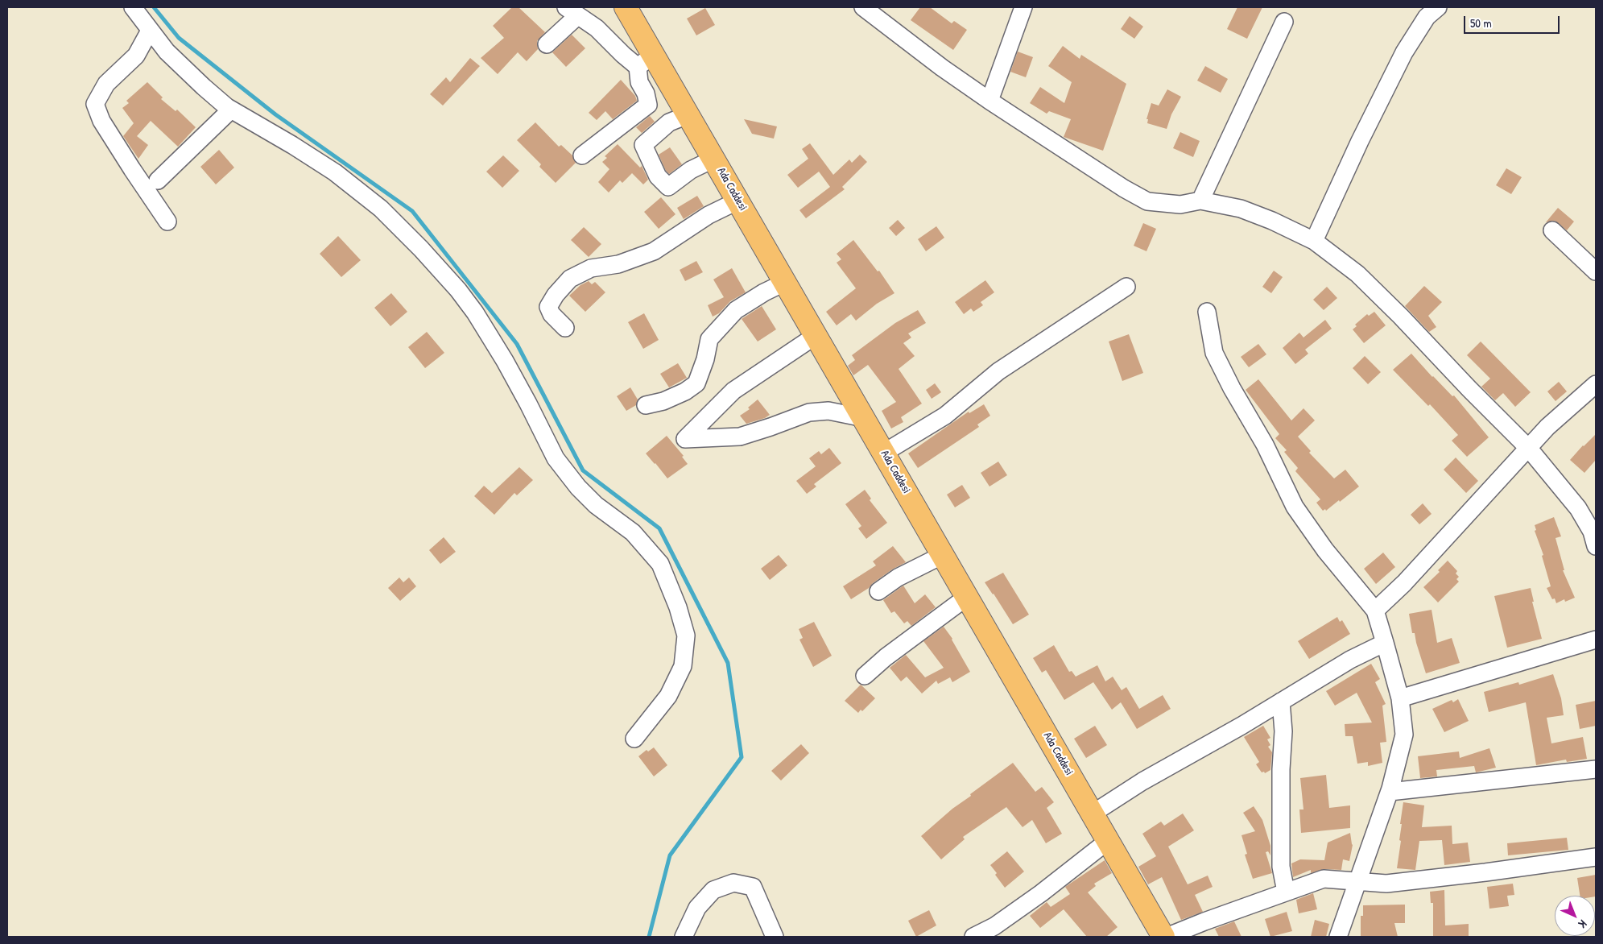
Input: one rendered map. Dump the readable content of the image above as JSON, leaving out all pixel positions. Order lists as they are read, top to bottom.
{
  "streets": {
    "main road": ["Ada Caddesi"]
  },
  "scale_bar": "50 m",
  "north": "bottom right"
}
